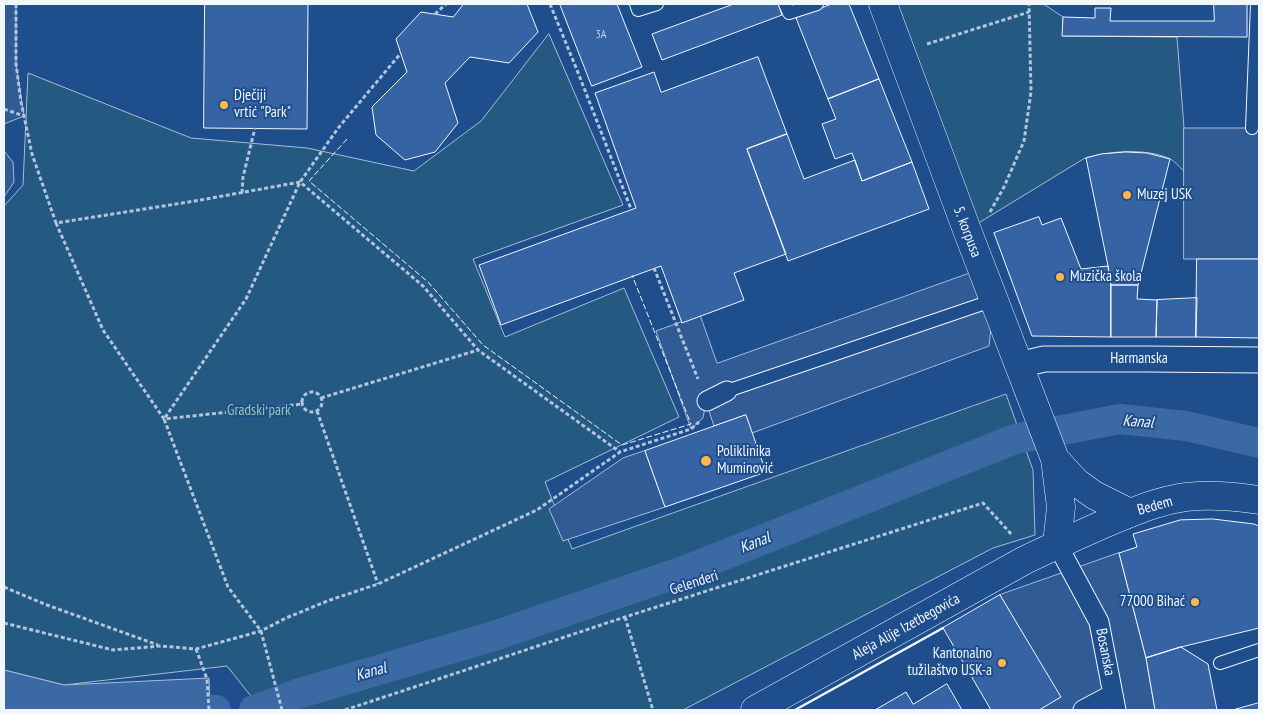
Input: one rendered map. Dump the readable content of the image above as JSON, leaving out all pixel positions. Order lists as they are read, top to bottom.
{
  "streets": {
    "street": [
      "5. korpusa",
      "Harmanska",
      "Bedem",
      "Aleja Alije Izetbegovića",
      "Bosanska"
    ],
    "path": ["Gelenderi"]
  },
  "crossings": [
    ["5. korpusa", "Harmanska"],
    ["5. korpusa", "Bedem"],
    ["5. korpusa", "Aleja Alije Izetbegovića"],
    ["5. korpusa", "Bosanska"],
    ["Bedem", "Aleja Alije Izetbegovića"],
    ["Bedem", "Bosanska"],
    ["Gelenderi", "Aleja Alije Izetbegovića"],
    ["Aleja Alije Izetbegovića", "Bosanska"]
  ],
  "water": ["Kanal"],
  "parks": ["Gradski park"],
  "places": [
    "Dječiji vrtić \"Park\"",
    "Muzej USK",
    "Muzička škola",
    "Poliklinika Muminović",
    "77000 Bihać",
    "Kantonalno tužilaštvo USK-a"
  ],
  "house_numbers": ["3A"]
}
